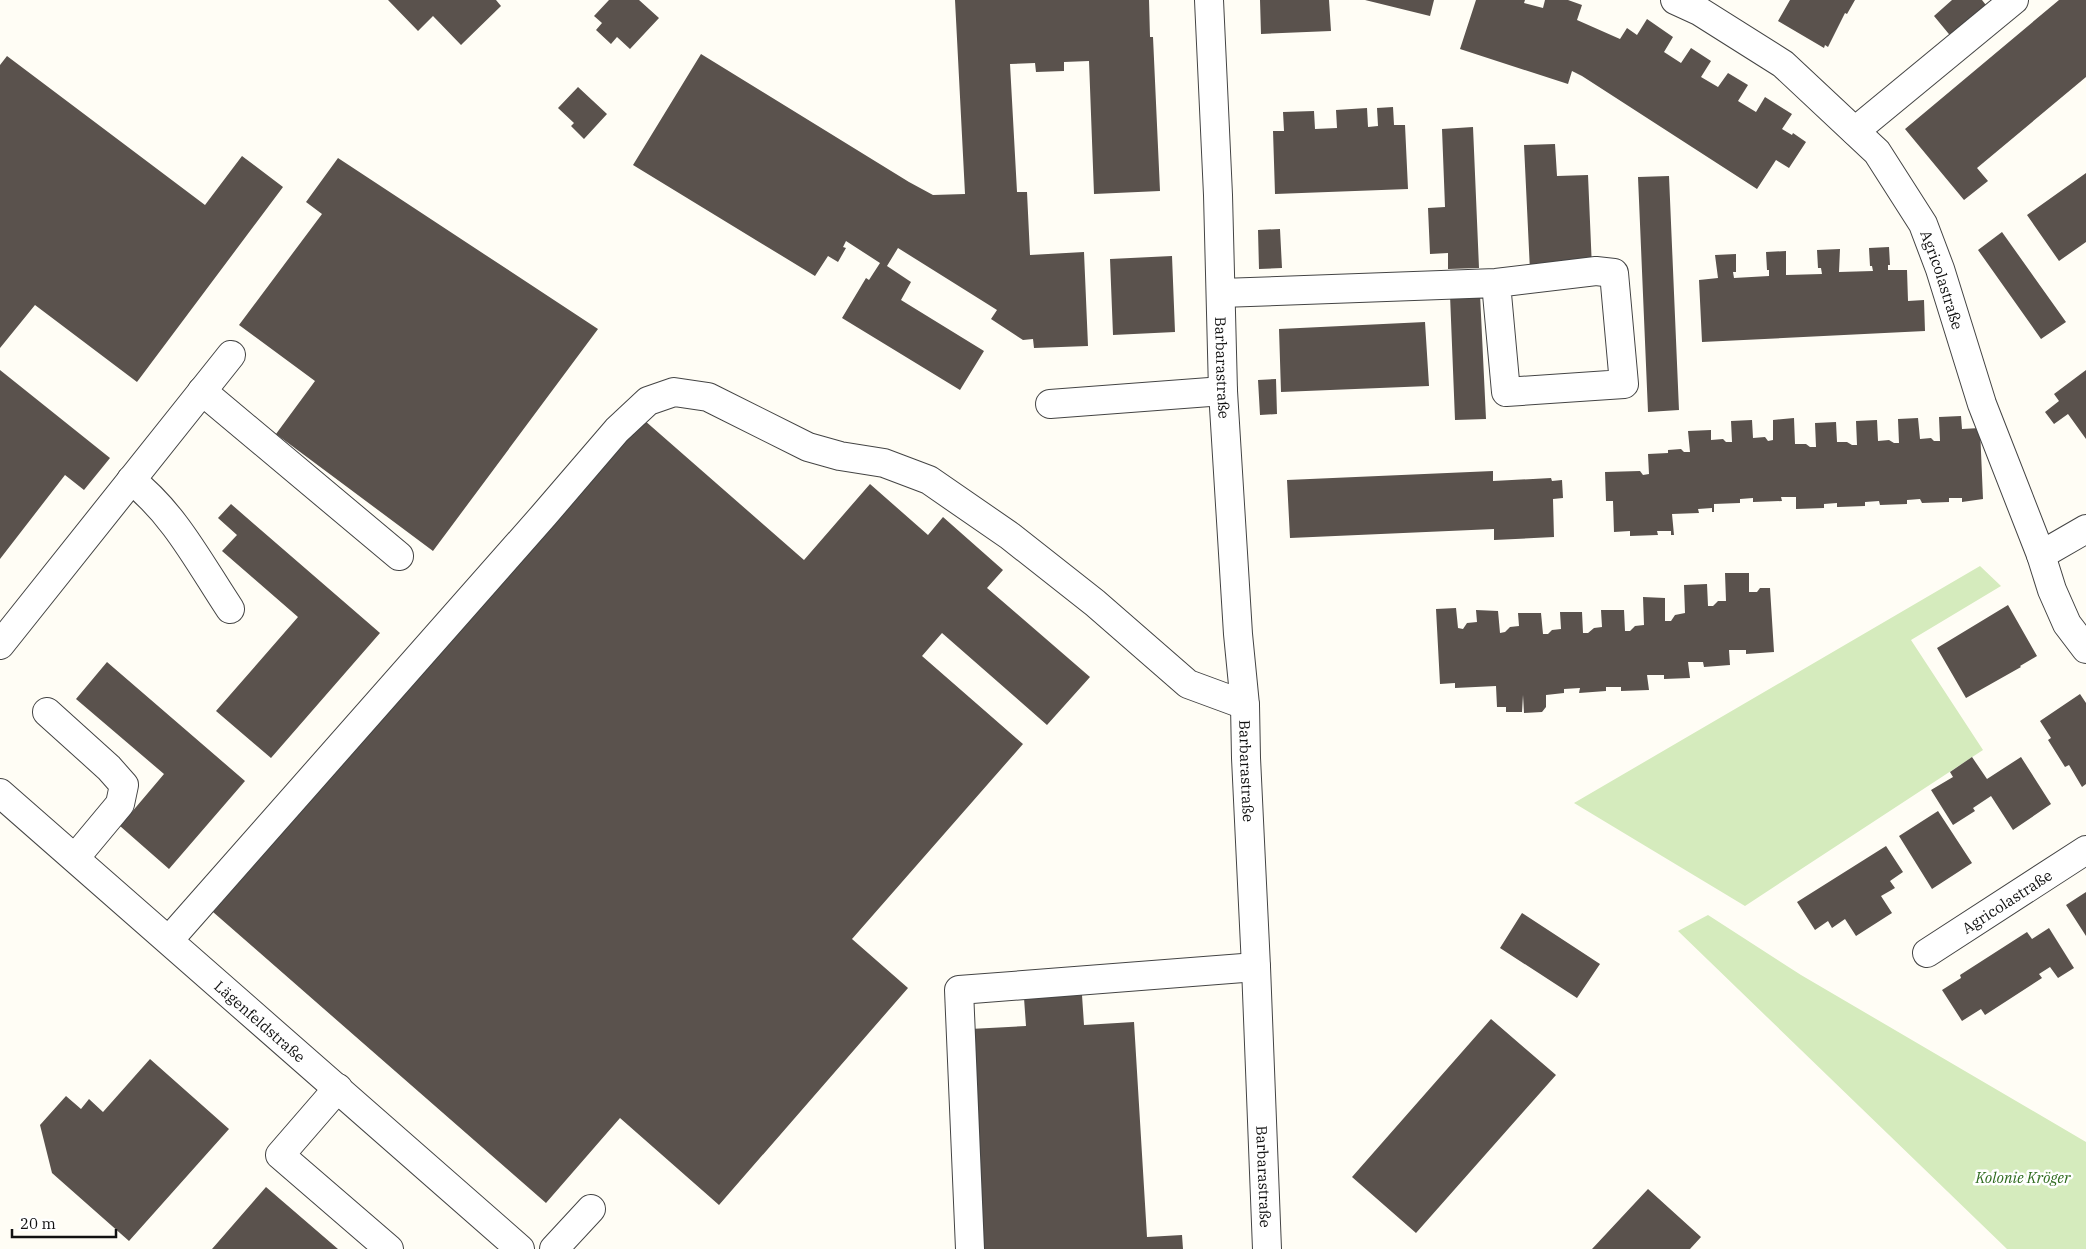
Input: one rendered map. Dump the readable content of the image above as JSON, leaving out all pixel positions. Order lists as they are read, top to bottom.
{
  "streets": {
    "street": ["Agricolastraße", "Barbarastraße", "Lägenfeldstraße"]
  },
  "parks": ["Kolonie Kröger"],
  "scale_bar": "20 m"
}
